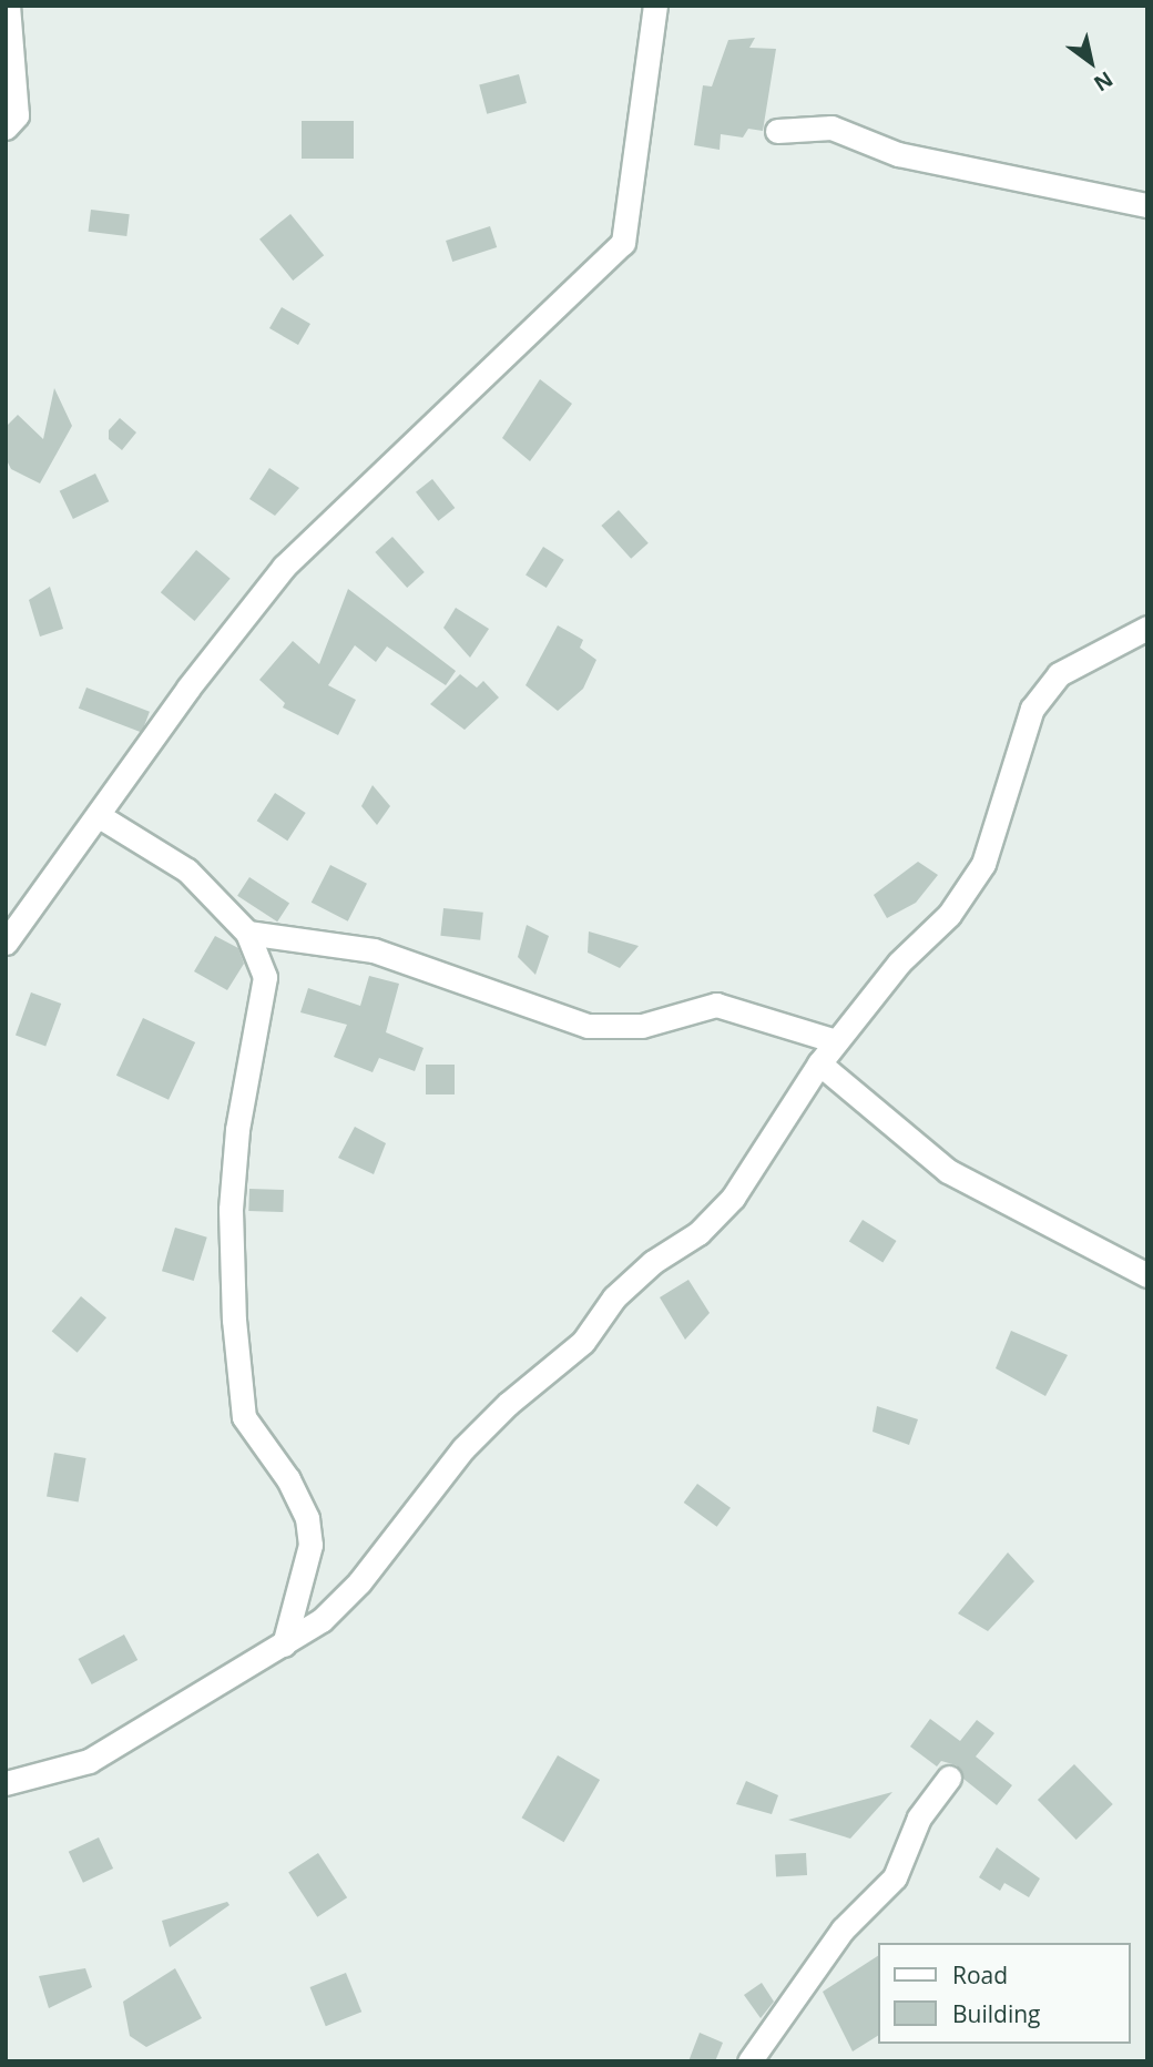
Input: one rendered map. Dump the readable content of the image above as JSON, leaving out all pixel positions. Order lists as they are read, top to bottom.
{
  "legend": ["Road", "Building"],
  "north": "bottom right"
}
